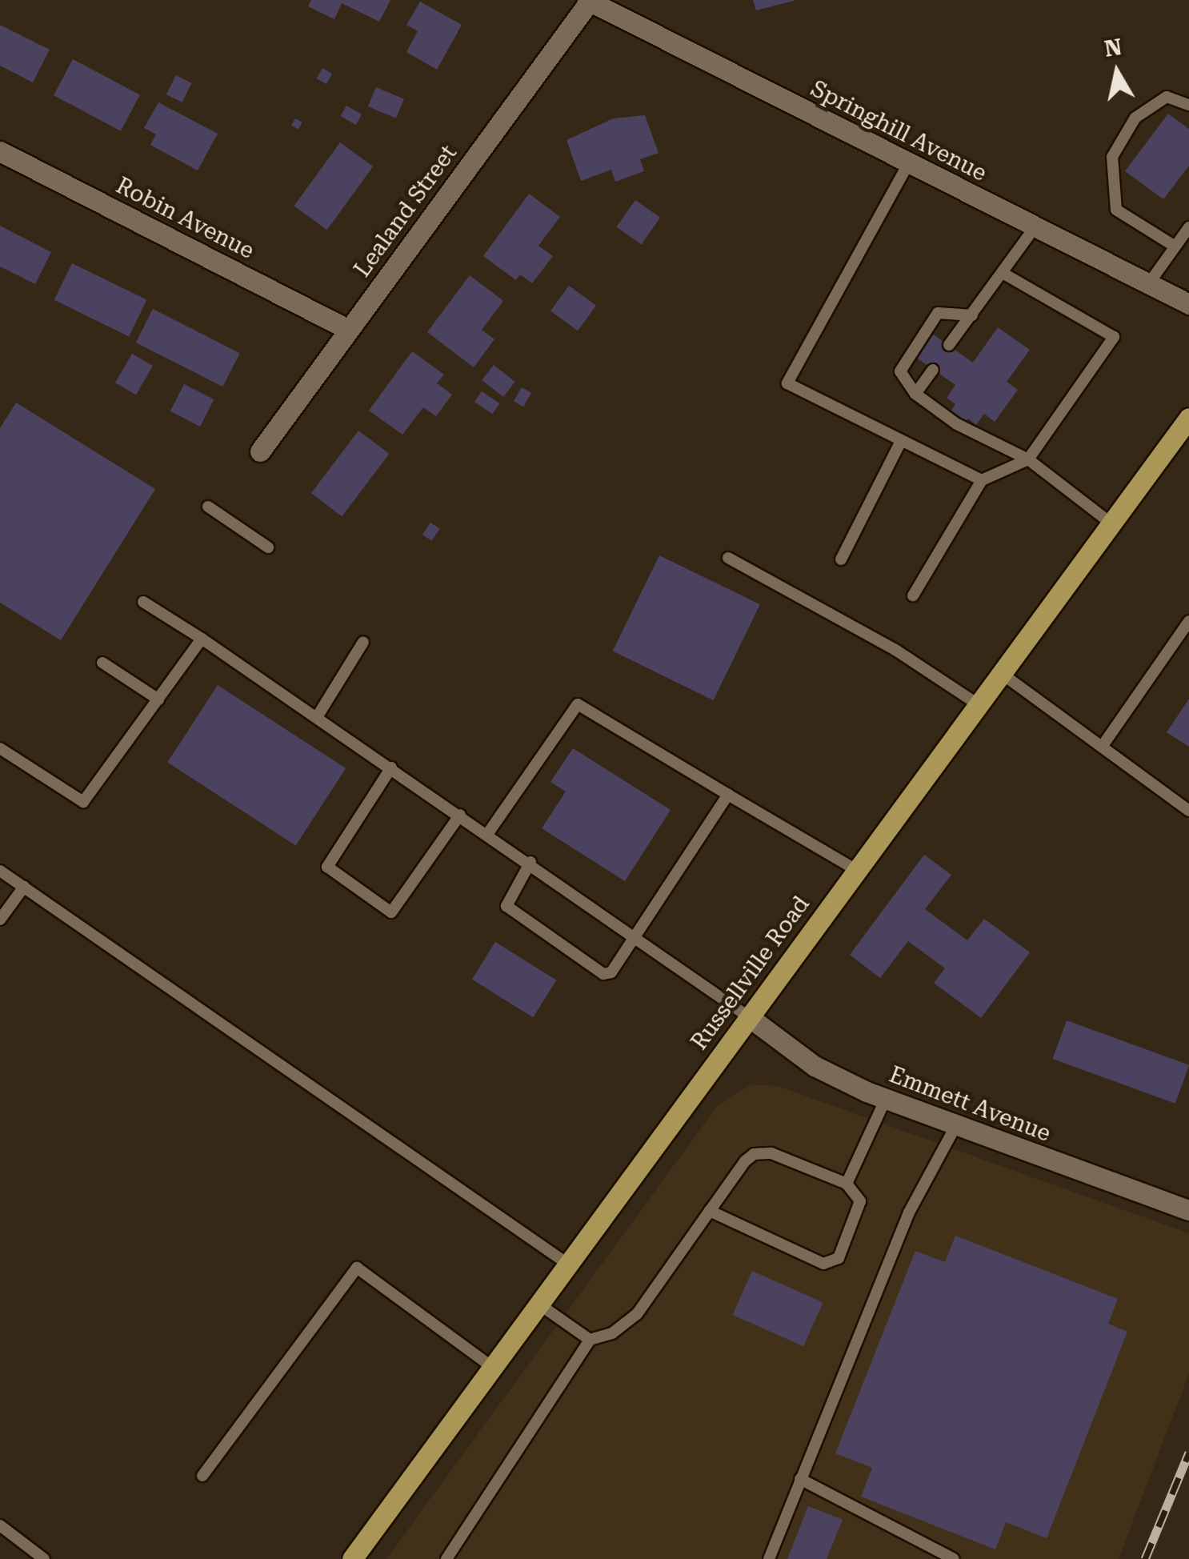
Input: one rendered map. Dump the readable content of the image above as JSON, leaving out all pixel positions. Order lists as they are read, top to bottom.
{
  "streets": {
    "main road": ["Russellville Road"],
    "street": [
      "Springhill Avenue",
      "Lealand Street",
      "Robin Avenue",
      "Emmett Avenue"
    ]
  },
  "crossings": [
    ["Springhill Avenue", "Lealand Street"],
    ["Lealand Street", "Robin Avenue"],
    ["Russellville Road", "Emmett Avenue"]
  ],
  "north": "top"
}
